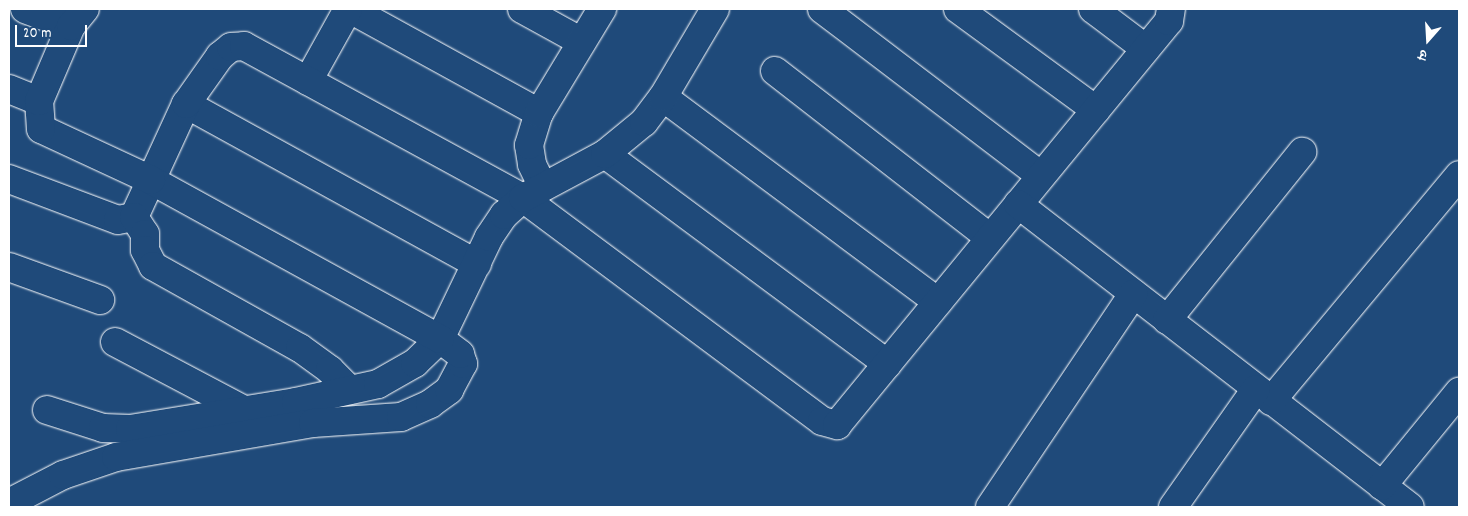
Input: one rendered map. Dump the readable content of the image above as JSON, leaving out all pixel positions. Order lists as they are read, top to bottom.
{
  "scale_bar": "20 m",
  "north": "bottom"
}
